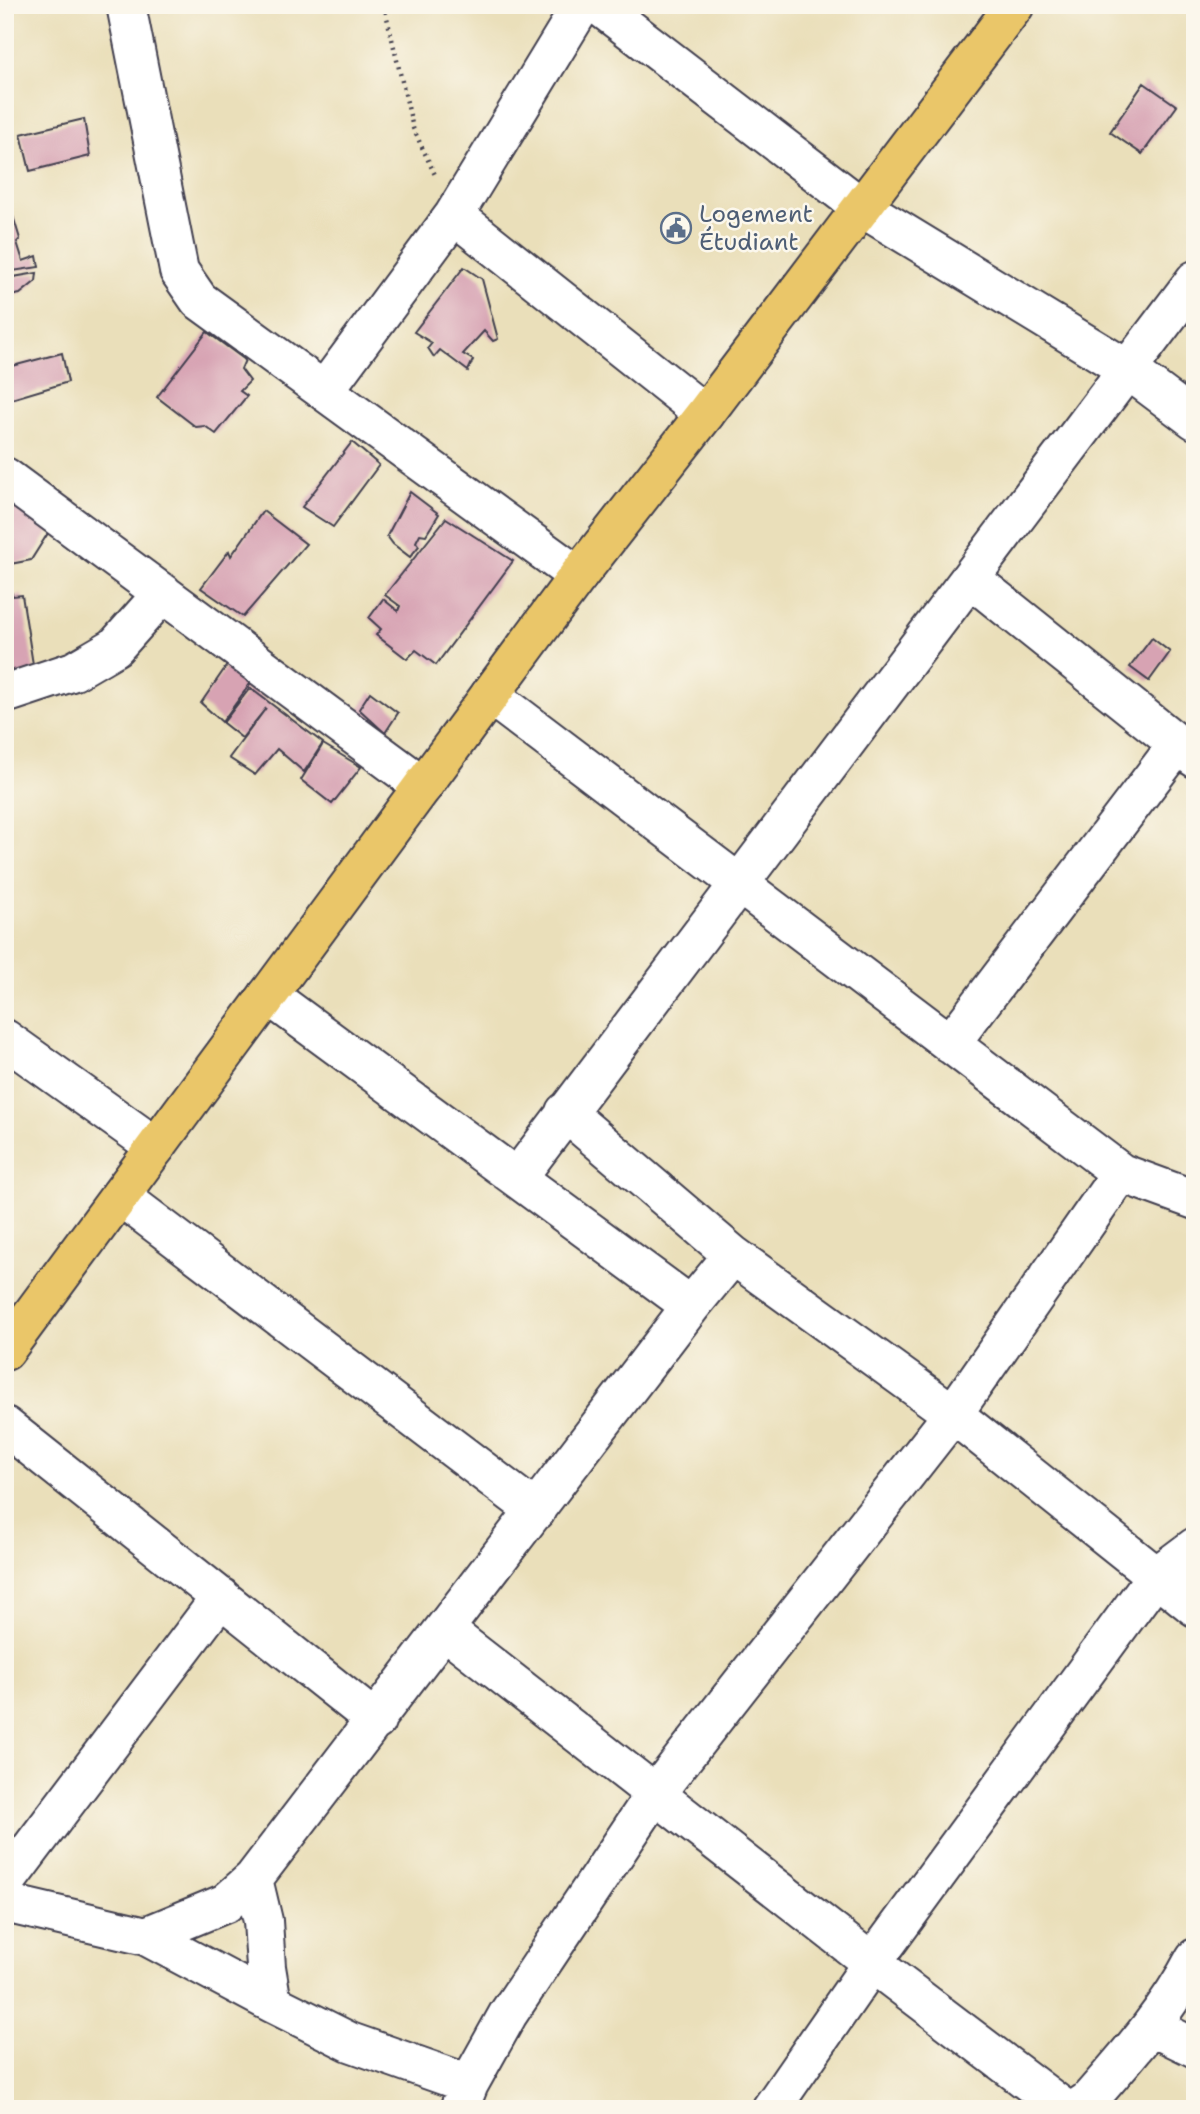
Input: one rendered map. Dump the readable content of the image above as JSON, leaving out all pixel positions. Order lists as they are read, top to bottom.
{
  "places": {
    "public building": ["Logement Étudiant"]
  }
}
